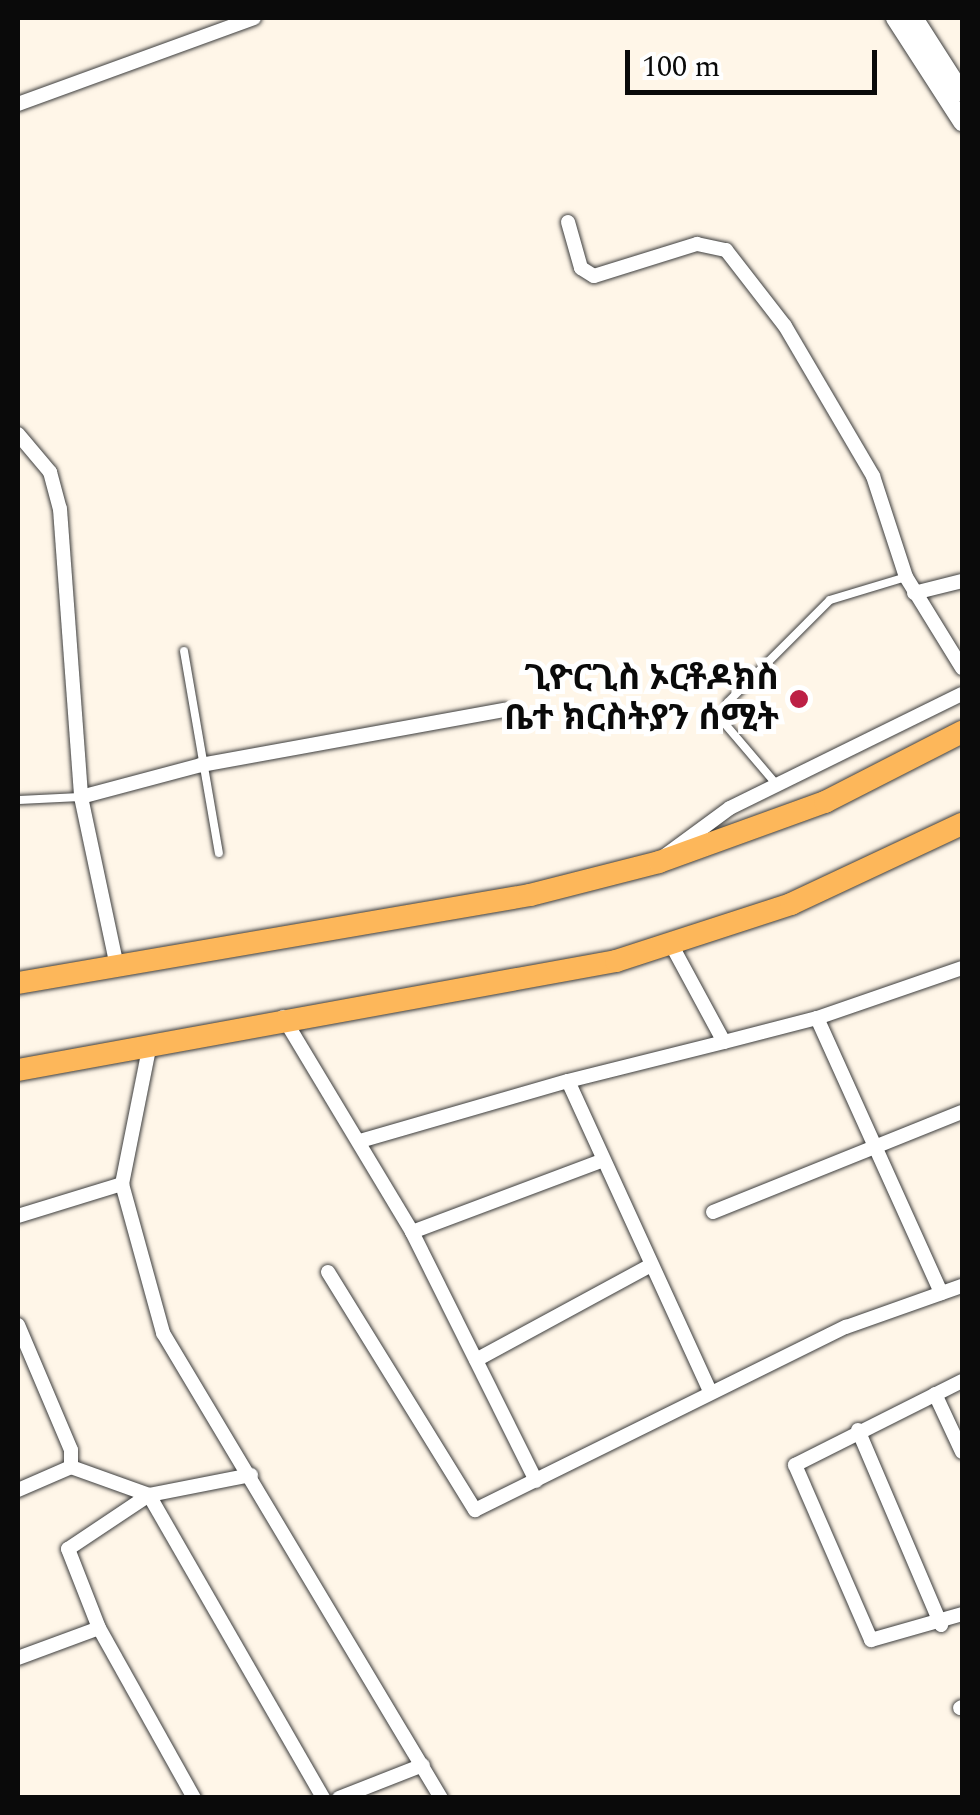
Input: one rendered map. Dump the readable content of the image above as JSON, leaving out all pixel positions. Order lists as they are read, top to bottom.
{
  "places": ["ጊዮርጊስ ኦርቶዶክስ ቤተ ክርስትያን ሰሚት"],
  "scale_bar": "100 m"
}
